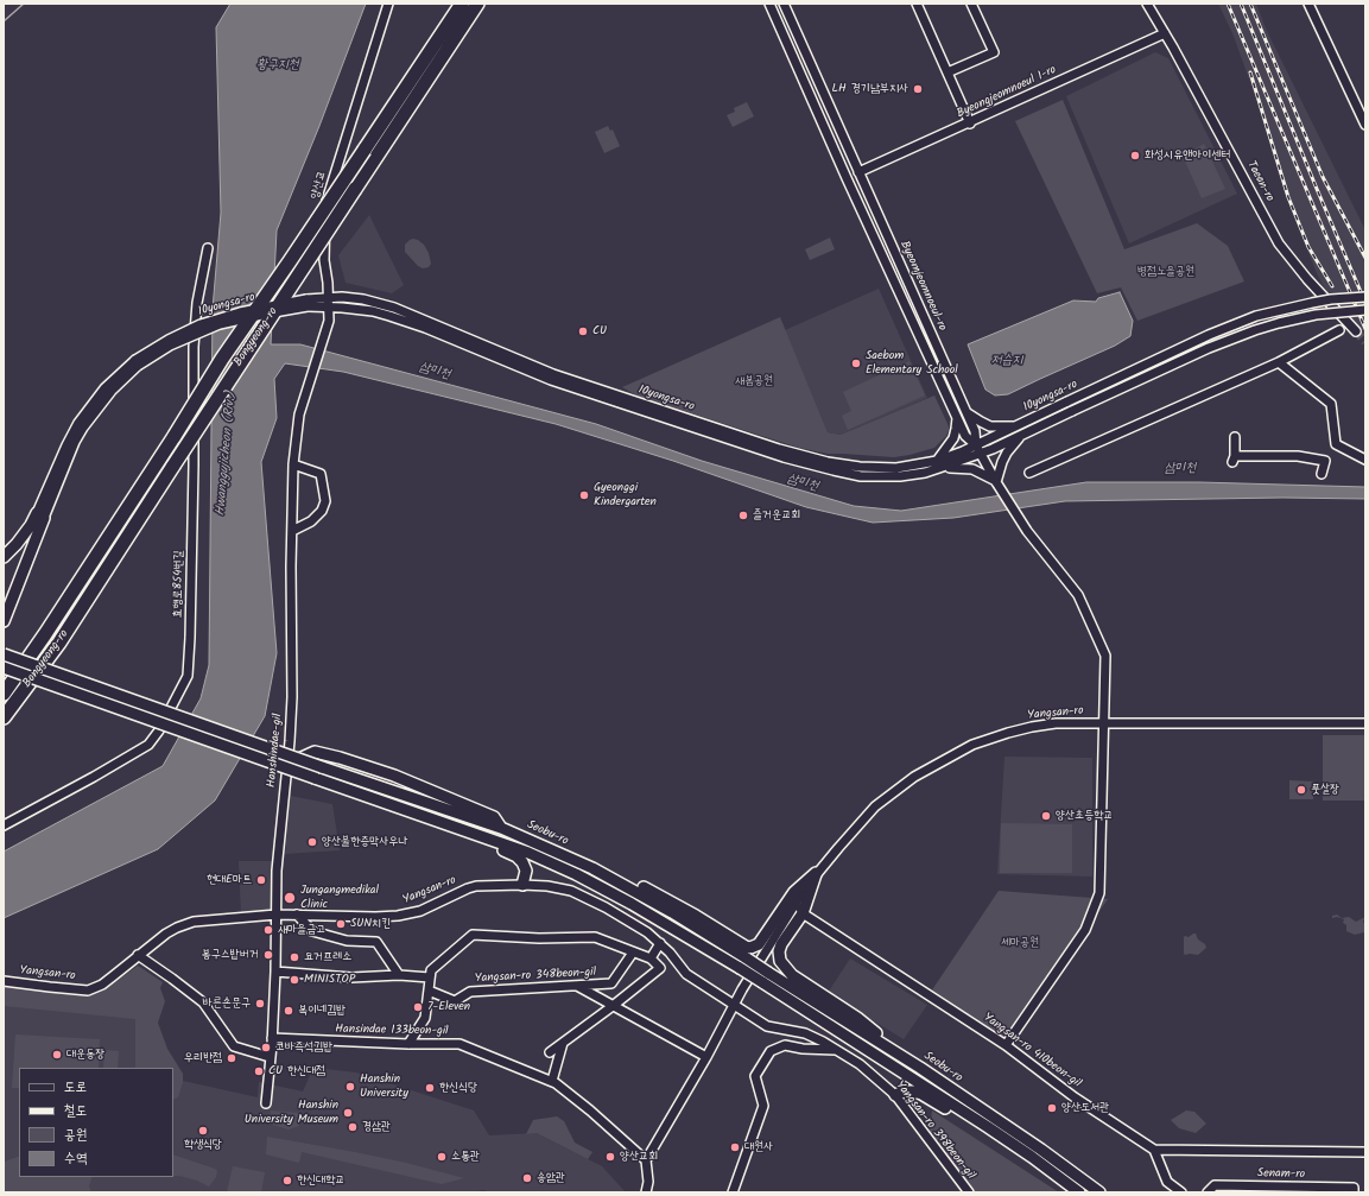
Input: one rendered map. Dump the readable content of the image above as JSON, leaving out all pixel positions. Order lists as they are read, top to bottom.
{
  "streets": {
    "highway": ["Bongyeong-ro"],
    "main road": ["Seobu-ro"],
    "street": [
      "Byeongjeomnoeul 1-ro",
      "Taean-ro",
      "양산교",
      "Byeomjeomnoeul-ro",
      "10yongsa-ro",
      "효행로854번길",
      "Yangsan-ro",
      "Hanshindae-gil",
      "Yangsan-ro 348beon-gil",
      "Hansindae 133beon-gil",
      "Yangsan-ro 410beon-gil",
      "Yangsan-ro 398beon-gil",
      "Senam-ro"
    ]
  },
  "crossings": [
    ["Byeongjeomnoeul 1-ro", "Taean-ro"],
    ["Byeongjeomnoeul 1-ro", "Byeomjeomnoeul-ro"],
    ["양산교", "10yongsa-ro"],
    ["양산교", "Hanshindae-gil"],
    ["Byeomjeomnoeul-ro", "10yongsa-ro"],
    ["Yangsan-ro", "Hanshindae-gil"],
    ["Yangsan-ro", "Yangsan-ro 398beon-gil"],
    ["Hanshindae-gil", "Hansindae 133beon-gil"]
  ],
  "water": [
    "황구지천",
    "저습지",
    "삼미천",
    "Hwanggujicheon (Riv.)"
  ],
  "parks": ["병점노을공원", "새봄공원", "세마공원"],
  "places": [
    "LH 경기남부지사",
    "화성시유앤아이센터",
    "CU",
    "Saebom Elementary School",
    "Gyeonggi Kindergarten",
    "즐거운교회",
    "풋살장",
    "양산초등학교",
    "양산불한증막사우나",
    "현대E마트",
    "Jungangmedikal Clinic",
    "SUN치킨",
    "새마을금고",
    "봉구스밥버거",
    "요거프레소",
    "MINISTOP",
    "바른손문구",
    "7-Eleven",
    "복이네김밥",
    "코바즉석김밥",
    "대운동장",
    "우리반점",
    "CU 한신대점",
    "Hanshin University",
    "한신식당",
    "양산도서관",
    "Hanshin University Museum",
    "경삼관",
    "학생식당",
    "대원사",
    "소통관",
    "양산교회",
    "송암관",
    "한신대학교"
  ],
  "legend": [
    "도로",
    "철도",
    "공원",
    "수역"
  ]
}
